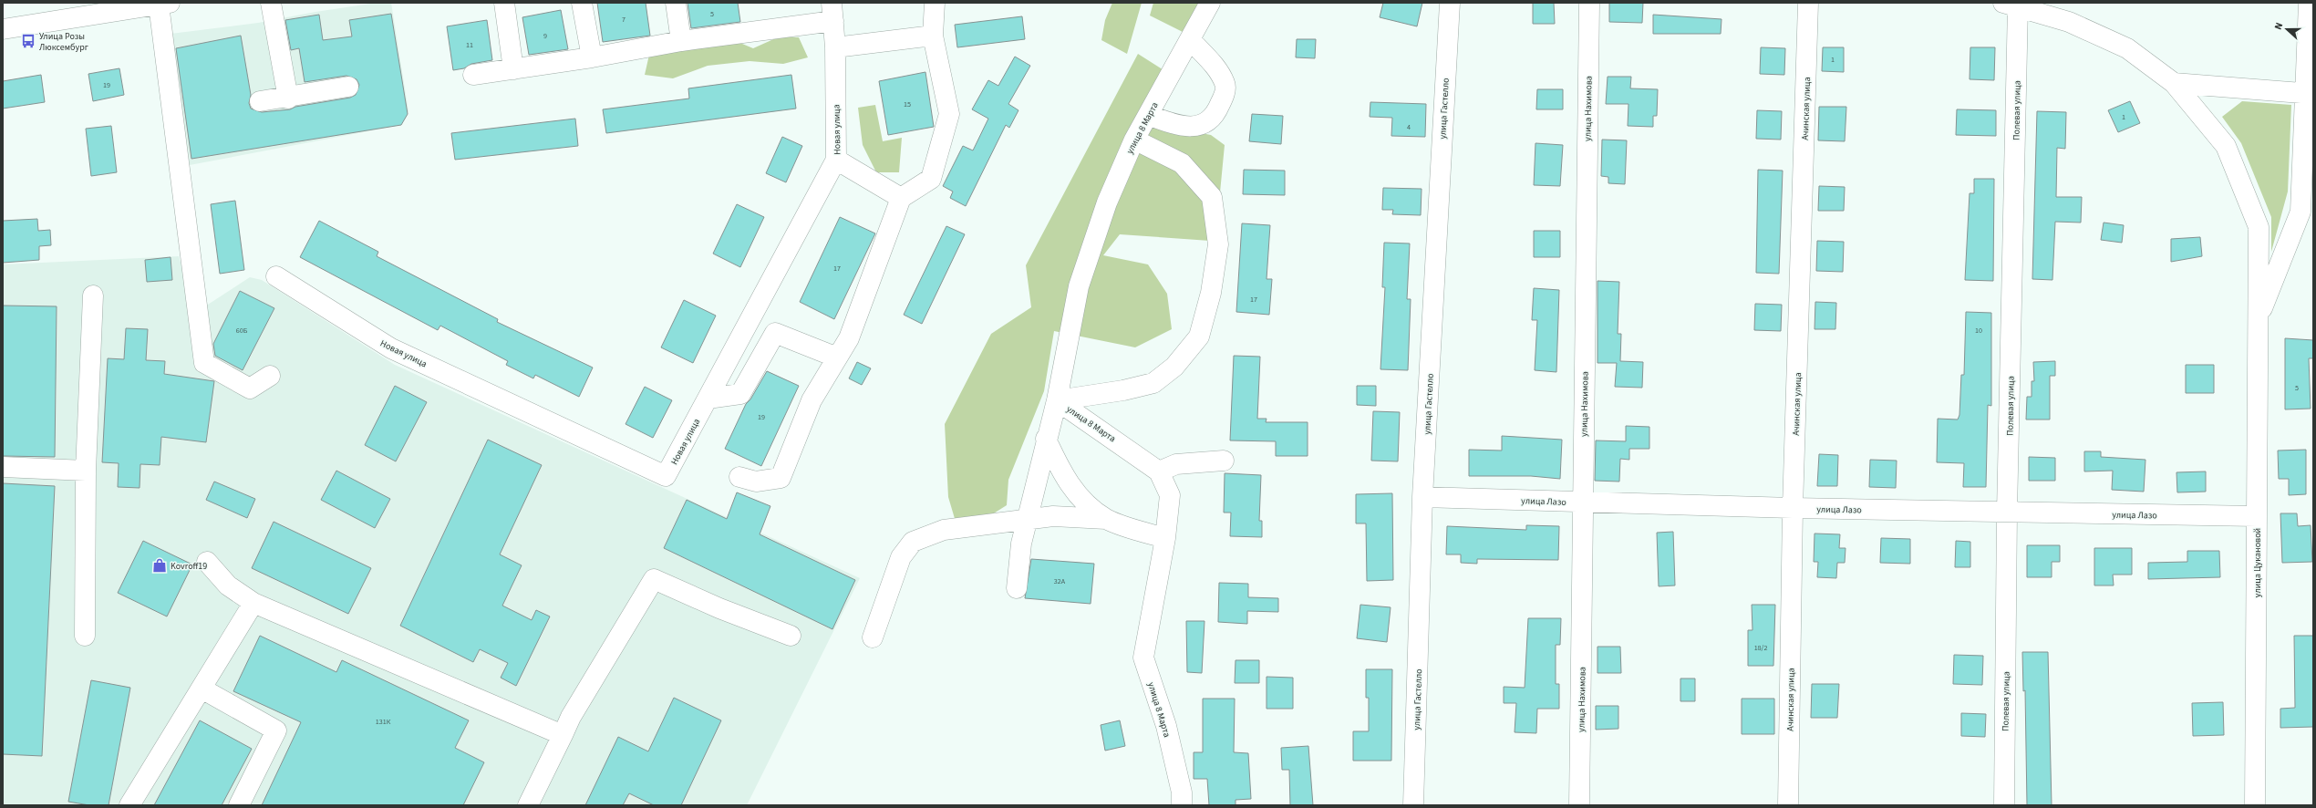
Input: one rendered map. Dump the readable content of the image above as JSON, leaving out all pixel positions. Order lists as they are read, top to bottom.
{
  "streets": {
    "street": [
      "улица Гастелло",
      "улица Нахимова",
      "Ачинская улица",
      "Полевая улица",
      "улица 8 Марта",
      "Новая улица",
      "улица Лазо",
      "улица Цукановой"
    ]
  },
  "crossings": [
    ["улица Гастелло", "улица Лазо"],
    ["улица Нахимова", "улица Лазо"],
    ["Ачинская улица", "улица Лазо"],
    ["Полевая улица", "улица Лазо"],
    ["улица Лазо", "улица Цукановой"]
  ],
  "places": {
    "bus stop": ["Улица Розы Люксембург"],
    "shop": ["Kovroff19"]
  },
  "house_numbers": [
    "5",
    "7",
    "9",
    "11",
    "1",
    "19",
    "15",
    "1",
    "4",
    "17",
    "17",
    "60Б",
    "10",
    "5",
    "19",
    "32А",
    "18/2",
    "131К"
  ],
  "north": "left"
}
